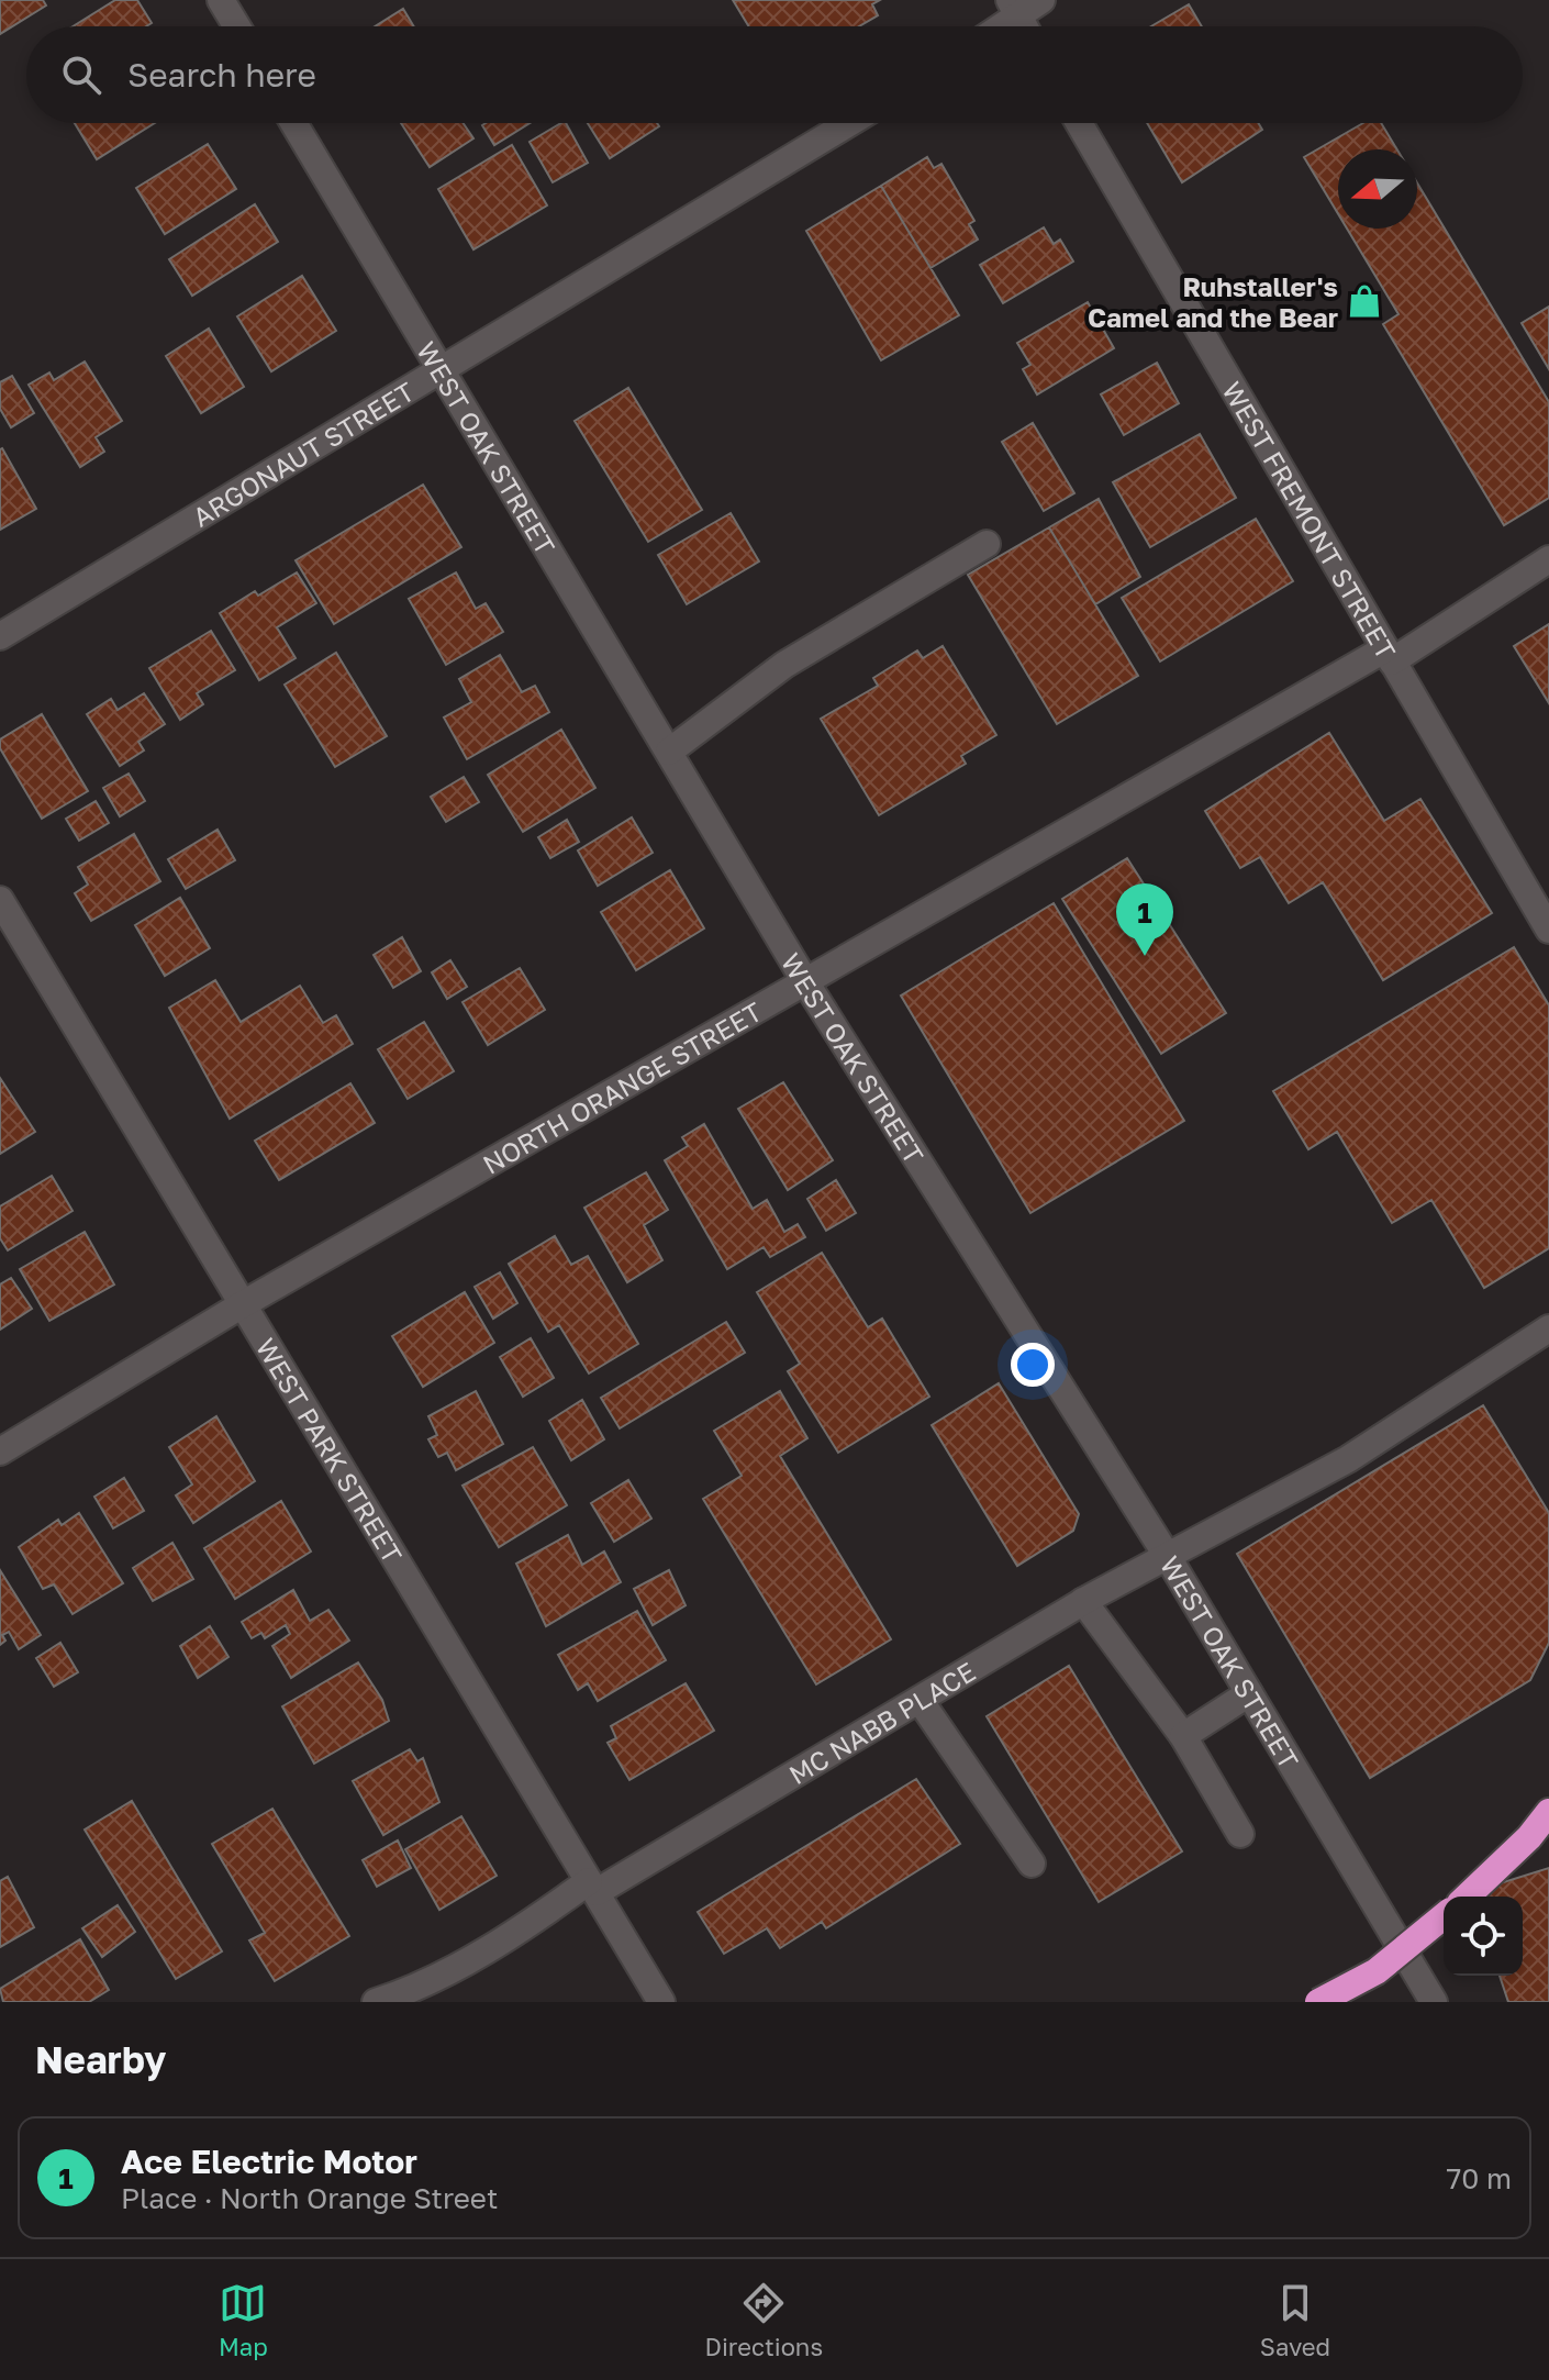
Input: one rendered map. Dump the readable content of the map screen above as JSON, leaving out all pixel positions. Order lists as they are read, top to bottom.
{
  "streets": {
    "street": [
      "WEST OAK STREET",
      "ARGONAUT STREET",
      "WEST FREMONT STREET",
      "NORTH ORANGE STREET",
      "WEST PARK STREET",
      "MC NABB PLACE"
    ]
  },
  "crossings": [
    ["WEST OAK STREET", "ARGONAUT STREET"],
    ["WEST OAK STREET", "NORTH ORANGE STREET"],
    ["WEST OAK STREET", "MC NABB PLACE"],
    ["WEST FREMONT STREET", "NORTH ORANGE STREET"],
    ["NORTH ORANGE STREET", "WEST PARK STREET"],
    ["WEST PARK STREET", "MC NABB PLACE"]
  ],
  "places": {
    "shop": ["Ruhstaller's Camel and the Bear"]
  },
  "north": "left",
  "page": {
    "search": "Search here",
    "pins": "1",
    "heading": "Nearby",
    "list": [
      {
        "mark": "1",
        "name": "Ace Electric Motor",
        "note": "Place · North Orange Street",
        "value": "70 m"
      }
    ],
    "nav": ["Map", "Directions", "Saved"]
  }
}
